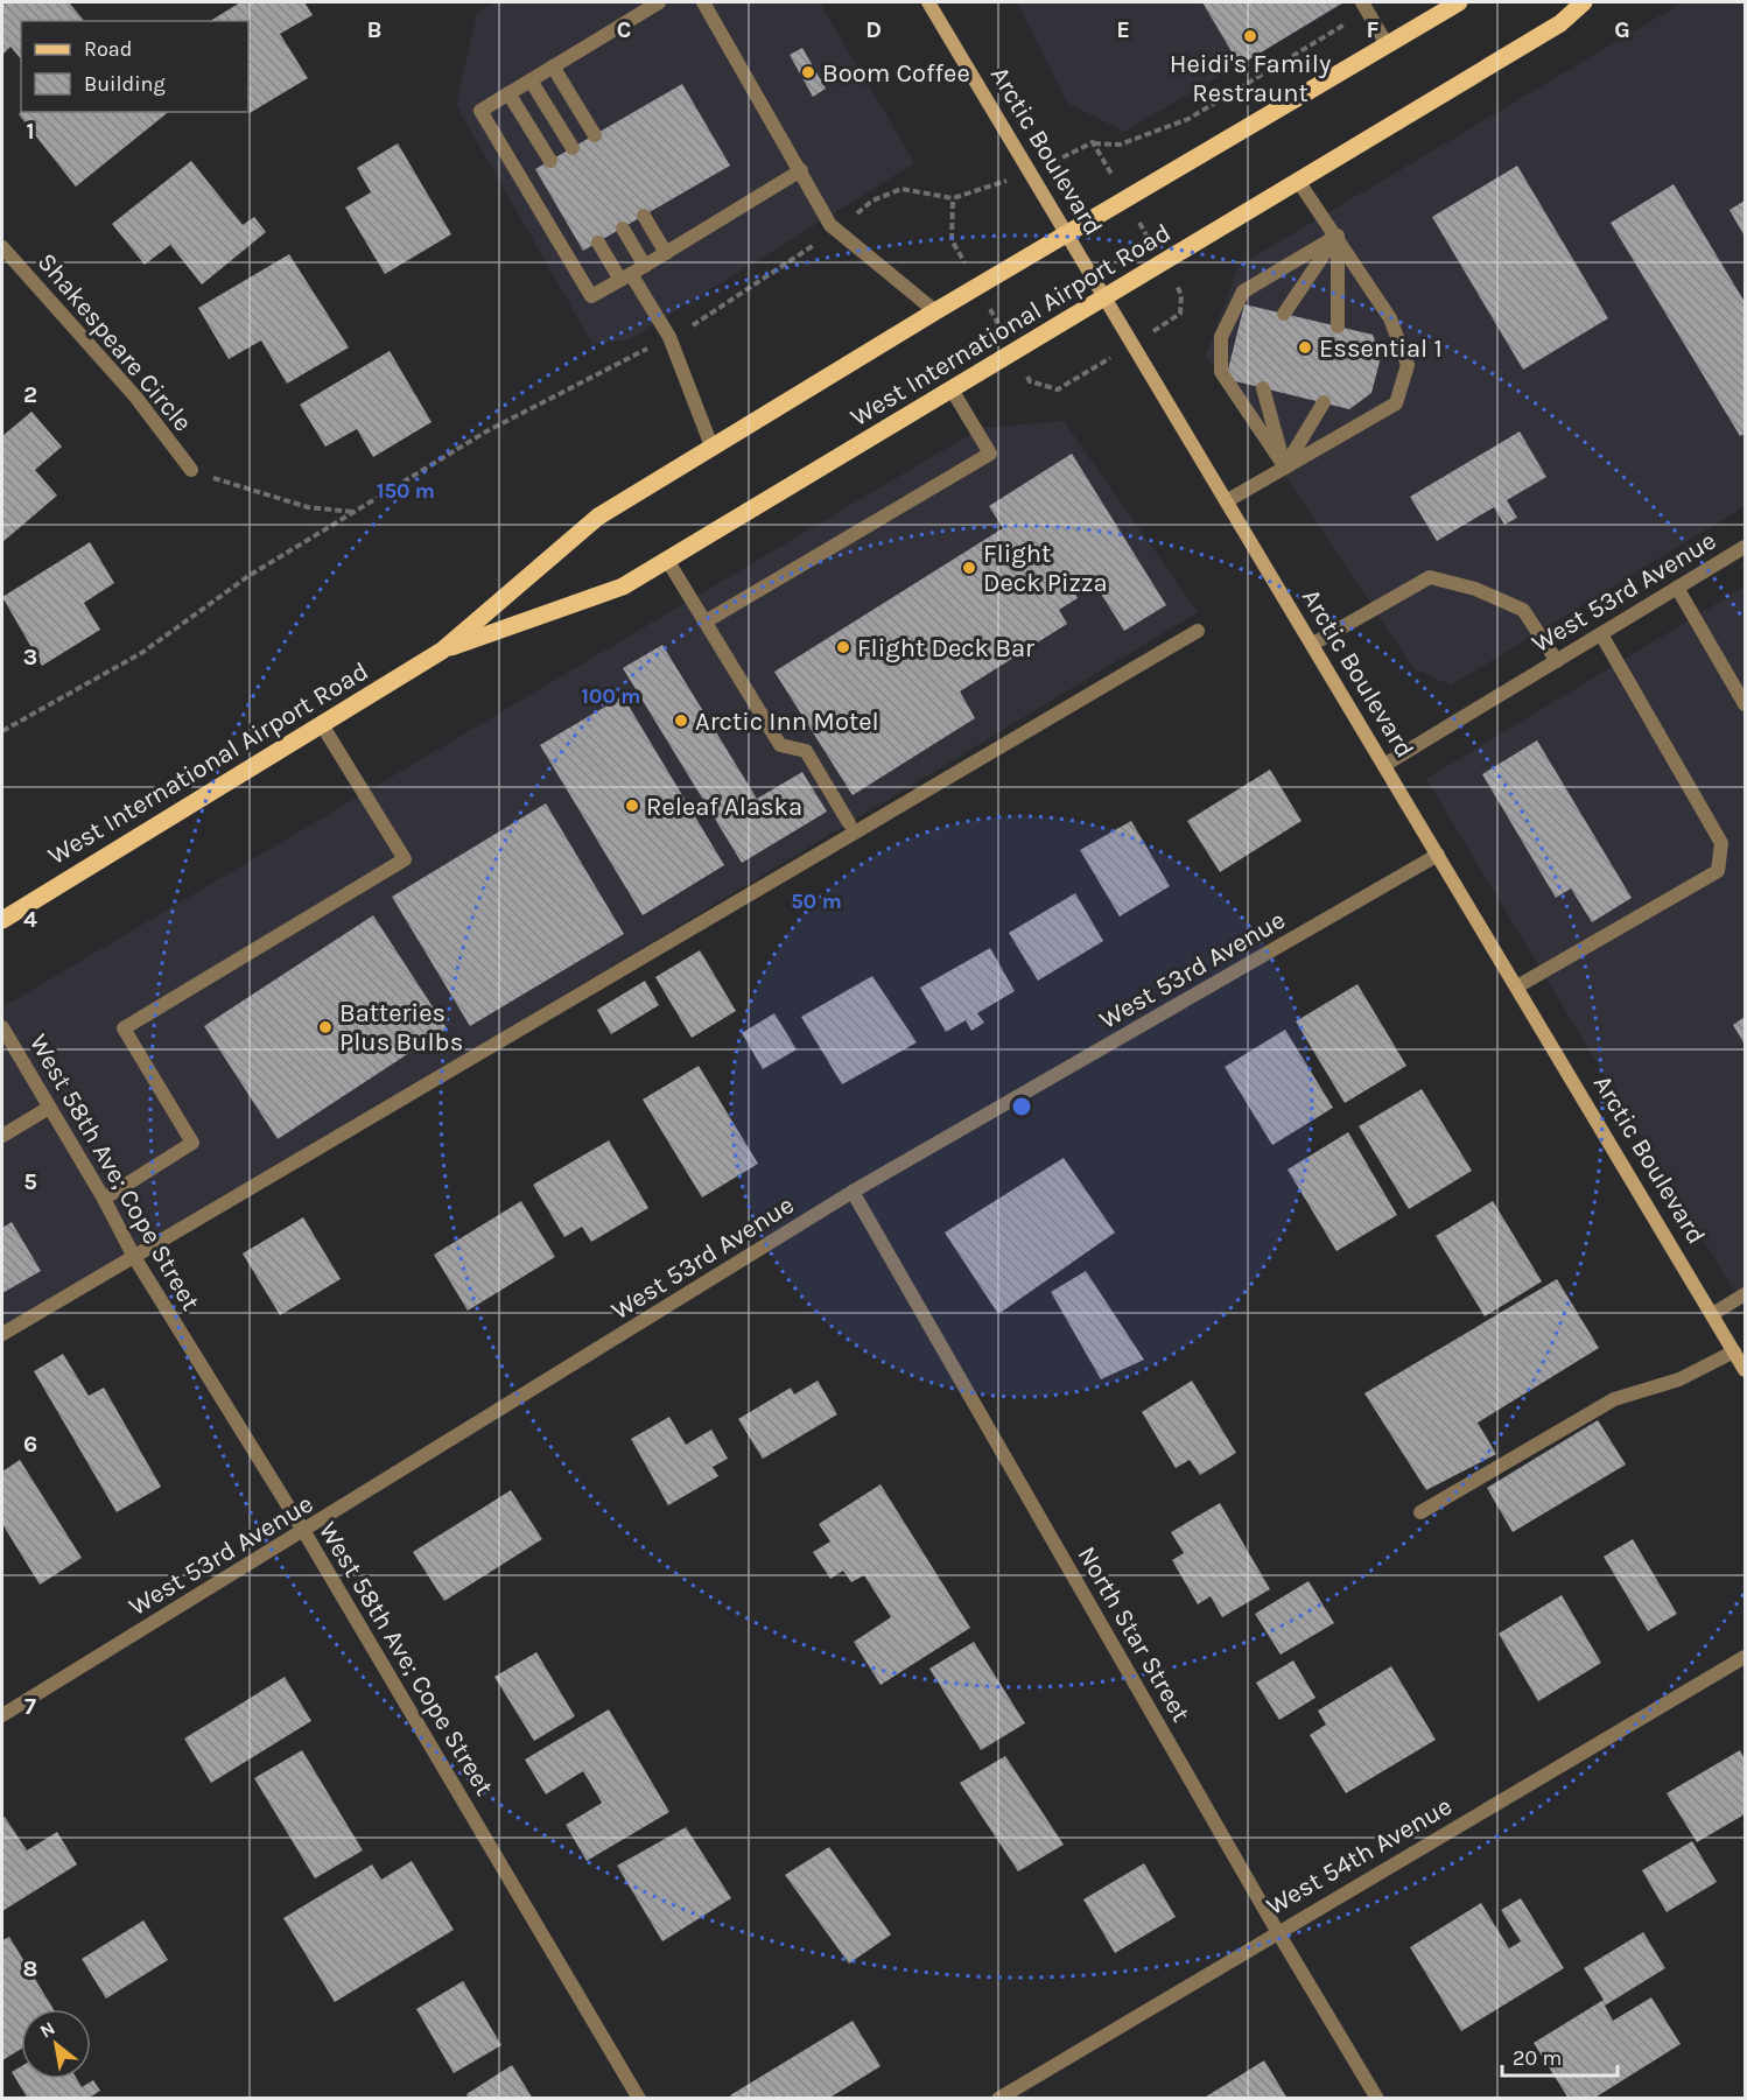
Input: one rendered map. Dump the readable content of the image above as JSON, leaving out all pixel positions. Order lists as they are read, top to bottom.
{
  "streets": {
    "main road": ["Arctic Boulevard", "West International Airport Road"],
    "street": [
      "Shakespeare Circle",
      "West 53rd Avenue",
      "West 58th Ave; Cope Street",
      "North Star Street",
      "West 54th Avenue"
    ]
  },
  "crossings": [
    ["Arctic Boulevard", "West International Airport Road"],
    ["Arctic Boulevard", "West 53rd Avenue"],
    ["West 53rd Avenue", "West 58th Ave; Cope Street"],
    ["West 53rd Avenue", "North Star Street"],
    ["North Star Street", "West 54th Avenue"]
  ],
  "places": [
    "Heidi's Family Restraunt",
    "Boom Coffee",
    "Essential 1",
    "Flight Deck Pizza",
    "Flight Deck Bar",
    "Arctic Inn Motel",
    "Releaf Alaska",
    "Batteries Plus Bulbs"
  ],
  "legend": ["Road", "Building"],
  "scale_bar": "20 m",
  "north": "top left",
  "grid": {
    "columns": [
      "B",
      "C",
      "D",
      "E",
      "F",
      "G"
    ],
    "rows": [
      "1",
      "2",
      "3",
      "4",
      "5",
      "6",
      "7",
      "8"
    ]
  },
  "rings": ["150 m", "100 m", "50 m"]
}
